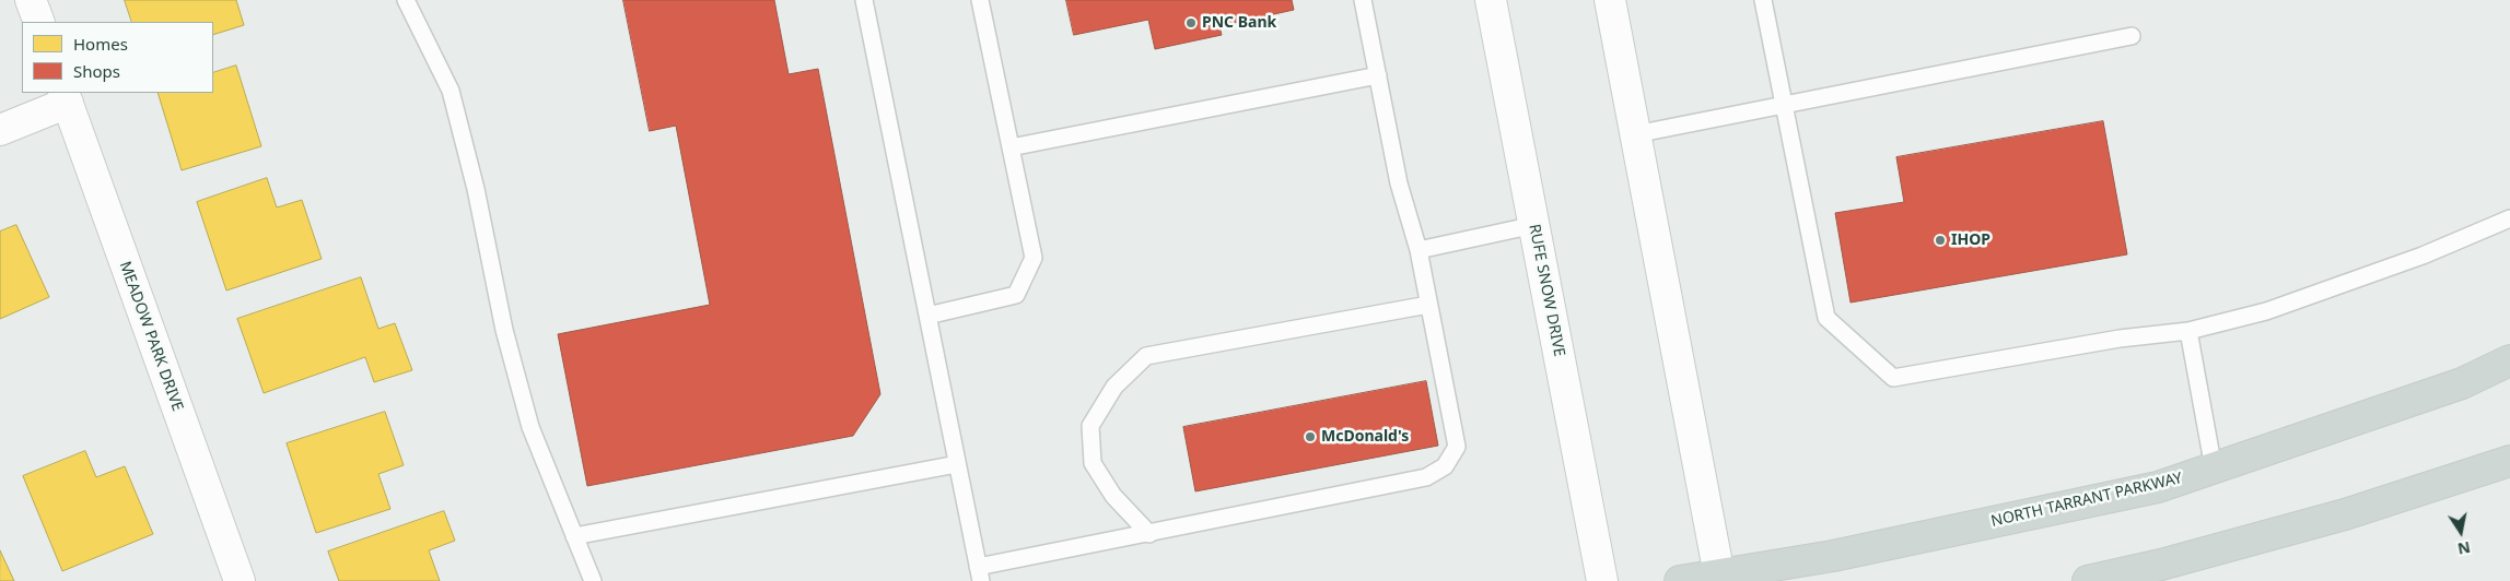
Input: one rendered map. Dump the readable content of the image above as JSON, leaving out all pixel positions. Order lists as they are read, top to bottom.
{
  "streets": {
    "main road": ["RUFE SNOW DRIVE", "MEADOW PARK DRIVE", "NORTH TARRANT PARKWAY"]
  },
  "places": ["PNC Bank", "IHOP", "McDonald's"],
  "legend": ["Homes", "Shops"],
  "north": "bottom"
}
